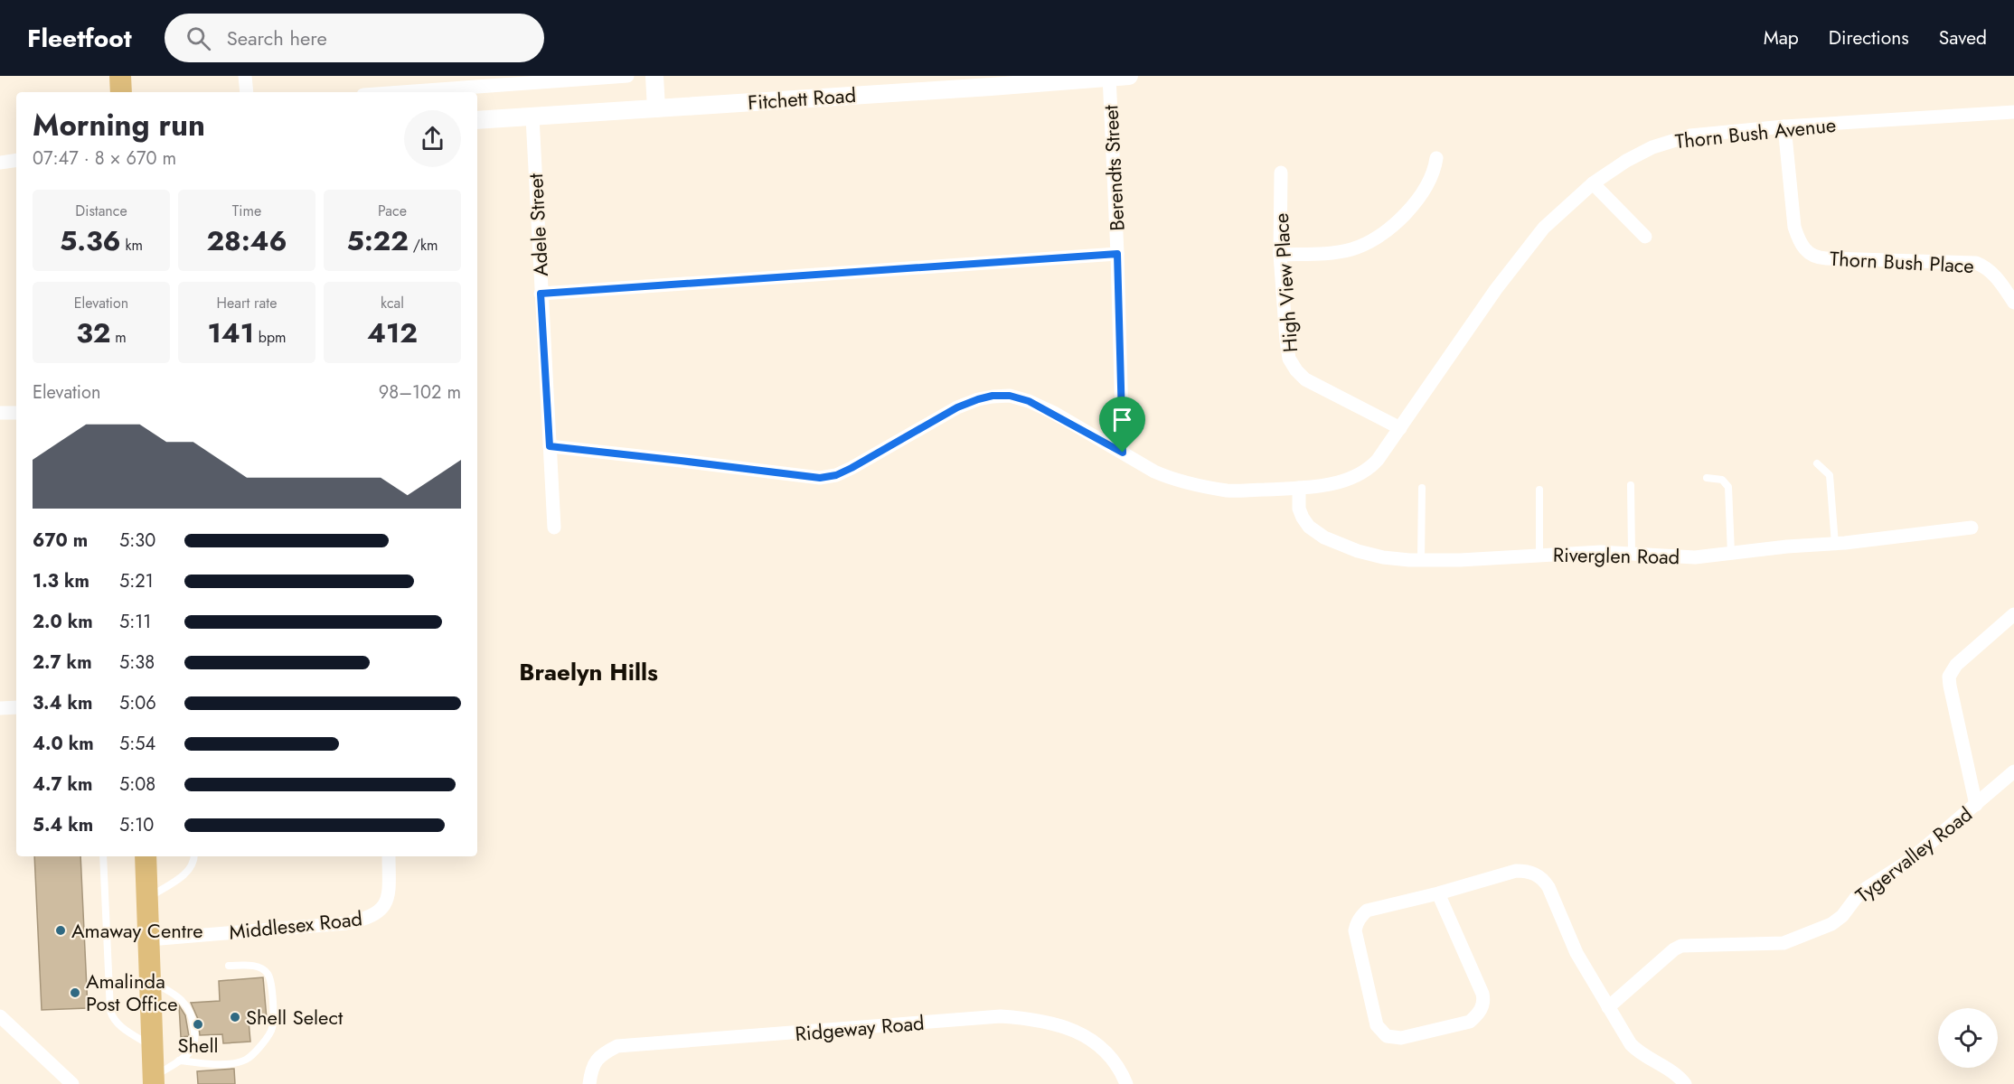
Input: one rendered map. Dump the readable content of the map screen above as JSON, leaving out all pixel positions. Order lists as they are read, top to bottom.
{
  "streets": {
    "street": [
      "Fitchett Road",
      "Thorn Bush Avenue",
      "Berendts Street",
      "Adele Street",
      "Thorn Bush Place",
      "High View Place",
      "Riverglen Road",
      "Tygervalley Road",
      "Middlesex Road",
      "Ridgeway Road"
    ]
  },
  "crossings": [
    ["Fitchett Road", "Berendts Street"],
    ["Fitchett Road", "Adele Street"],
    ["Thorn Bush Avenue", "Berendts Street"],
    ["Thorn Bush Avenue", "Adele Street"],
    ["Thorn Bush Avenue", "Thorn Bush Place"],
    ["Thorn Bush Avenue", "High View Place"],
    ["Thorn Bush Avenue", "Riverglen Road"]
  ],
  "districts": ["Braelyn Hills"],
  "places": [
    "Amaway Centre",
    "Amalinda Post Office",
    "Shell Select",
    "Shell"
  ],
  "page": {
    "header": "Fleetfoot",
    "search": "Search here",
    "nav": ["Map", "Directions", "Saved"],
    "heading": ["Morning run", "07:47 · 8 × 670 m"],
    "stats": [
      ["Distance", "5.36 km"],
      ["Time", "28:46"],
      ["Pace", "5:22 /km"],
      ["Elevation", "32 m"],
      ["Heart rate", "141 bpm"],
      ["kcal", "412"]
    ],
    "chart": ["Elevation", "98–102 m"],
    "list": [
      {
        "name": "670 m",
        "note": "5:30"
      },
      {
        "name": "1.3 km",
        "note": "5:21"
      },
      {
        "name": "2.0 km",
        "note": "5:11"
      },
      {
        "name": "2.7 km",
        "note": "5:38"
      },
      {
        "name": "3.4 km",
        "note": "5:06"
      },
      {
        "name": "4.0 km",
        "note": "5:54"
      },
      {
        "name": "4.7 km",
        "note": "5:08"
      },
      {
        "name": "5.4 km",
        "note": "5:10"
      }
    ]
  }
}
